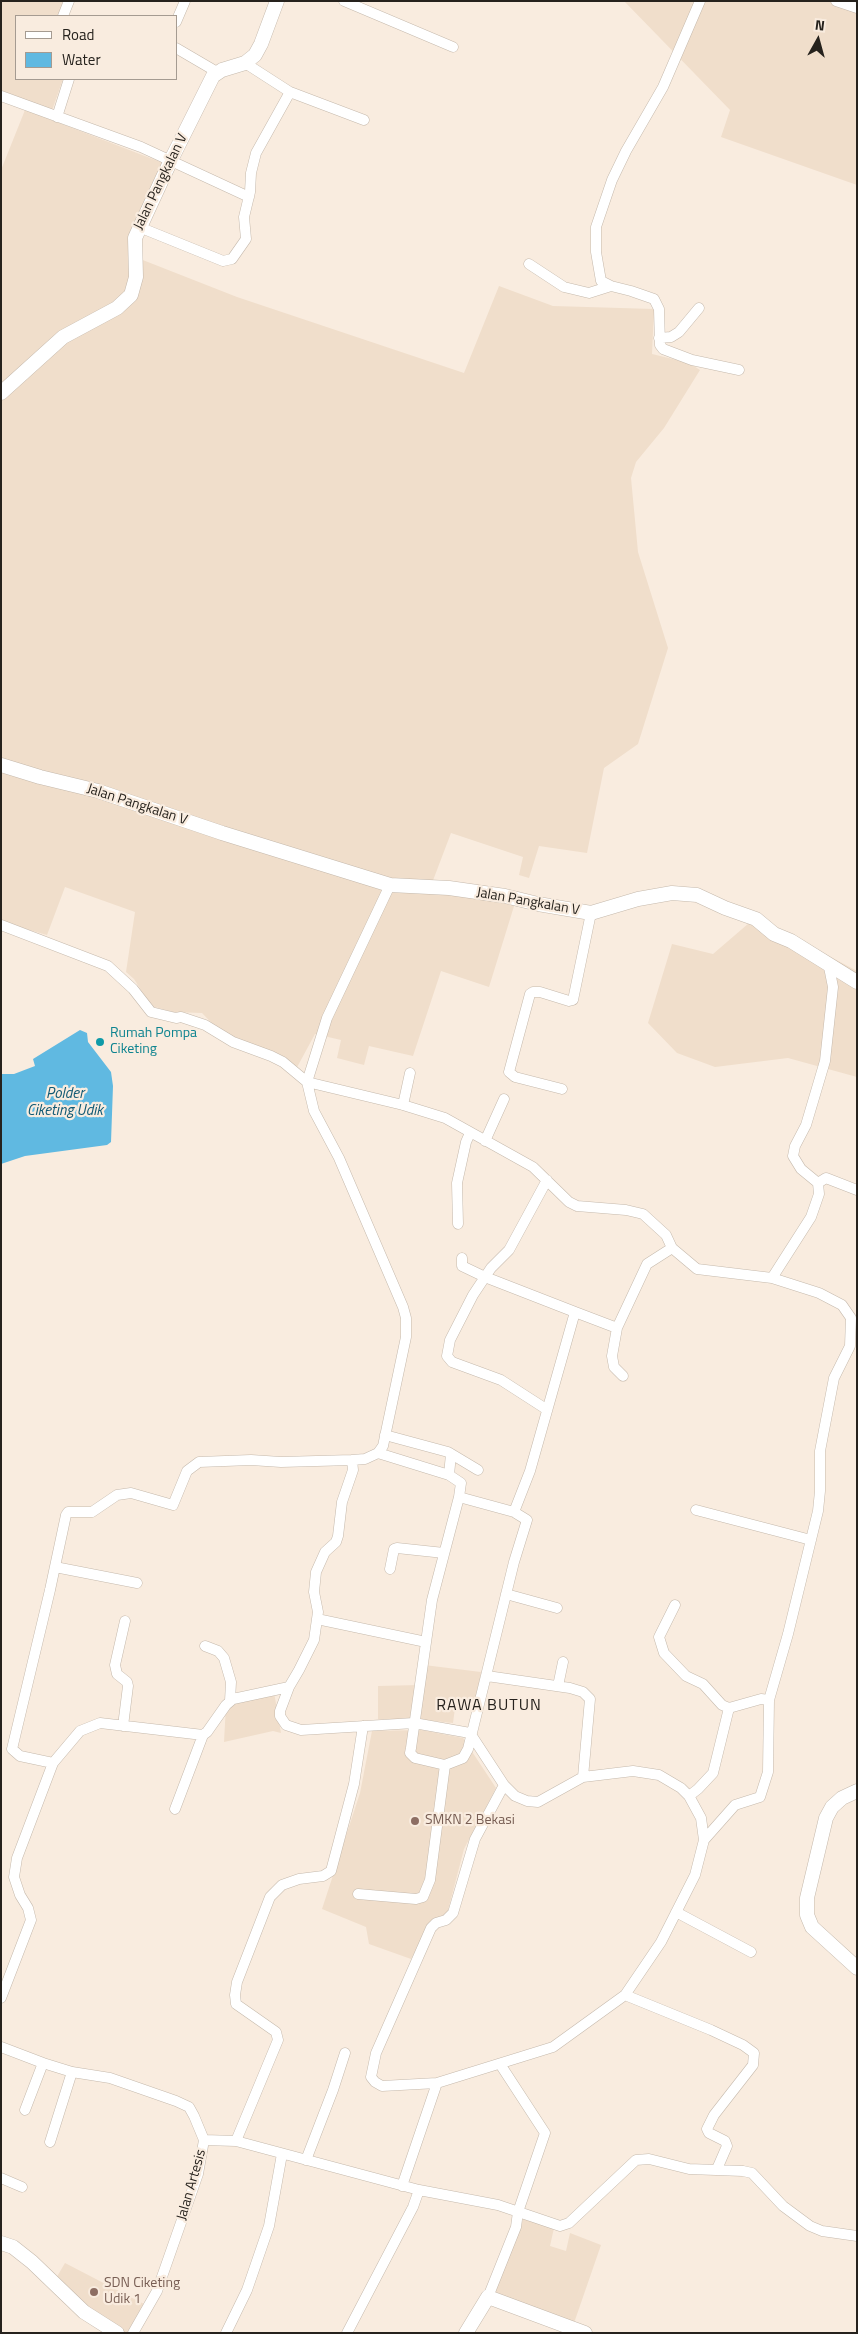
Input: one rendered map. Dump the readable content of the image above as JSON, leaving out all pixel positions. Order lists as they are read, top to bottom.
{
  "streets": {
    "street": ["Jalan Pangkalan V", "Jalan Artesis"]
  },
  "districts": ["RAWA BUTUN"],
  "water": ["Polder Ciketing Udik"],
  "places": ["Rumah Pompa Ciketing", "SMKN 2 Bekasi", "SDN Ciketing Udik 1"],
  "legend": ["Road", "Water"],
  "north": "top"
}
